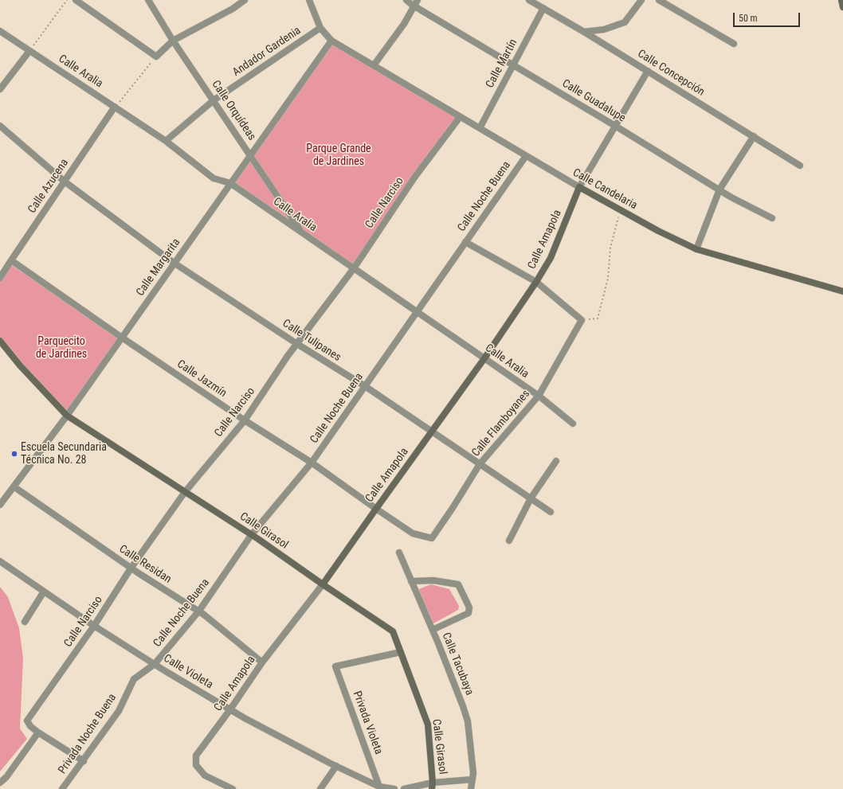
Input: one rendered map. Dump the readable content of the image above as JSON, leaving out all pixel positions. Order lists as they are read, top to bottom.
{
  "streets": {
    "street": [
      "Andador Gardenia",
      "Calle Martín",
      "Calle Aralia",
      "Calle Concepción",
      "Calle Guadalupe",
      "Calle Orquídeas",
      "Calle Azucena",
      "Calle Candelaria",
      "Calle Noche Buena",
      "Calle Narciso",
      "Calle Amapola",
      "Calle Margarita",
      "Calle Tulipanes",
      "Calle Jazmín",
      "Calle Flamboyanes",
      "Calle Girasol",
      "Calle Residan",
      "Calle Tacubaya",
      "Calle Violeta",
      "Privada Violeta",
      "Privada Noche Buena"
    ]
  },
  "crossings": [
    ["Andador Gardenia", "Calle Aralia"],
    ["Andador Gardenia", "Calle Orquídeas"],
    ["Andador Gardenia", "Calle Candelaria"],
    ["Calle Martín", "Calle Concepción"],
    ["Calle Martín", "Calle Guadalupe"],
    ["Calle Martín", "Calle Candelaria"],
    ["Calle Aralia", "Calle Orquídeas"],
    ["Calle Aralia", "Calle Azucena"],
    ["Calle Aralia", "Calle Noche Buena"],
    ["Calle Aralia", "Calle Narciso"],
    ["Calle Aralia", "Calle Amapola"],
    ["Calle Aralia", "Calle Margarita"],
    ["Calle Aralia", "Calle Flamboyanes"],
    ["Calle Orquídeas", "Calle Margarita"],
    ["Calle Azucena", "Calle Tulipanes"],
    ["Calle Azucena", "Calle Jazmín"],
    ["Calle Candelaria", "Calle Noche Buena"],
    ["Calle Candelaria", "Calle Narciso"],
    ["Calle Candelaria", "Calle Amapola"],
    ["Calle Candelaria", "Calle Margarita"],
    ["Calle Noche Buena", "Calle Tulipanes"],
    ["Calle Noche Buena", "Calle Jazmín"],
    ["Calle Noche Buena", "Calle Girasol"],
    ["Calle Noche Buena", "Calle Residan"],
    ["Calle Noche Buena", "Calle Violeta"],
    ["Calle Noche Buena", "Privada Noche Buena"],
    ["Calle Narciso", "Calle Tulipanes"],
    ["Calle Narciso", "Calle Jazmín"],
    ["Calle Narciso", "Calle Girasol"],
    ["Calle Narciso", "Calle Residan"],
    ["Calle Narciso", "Calle Violeta"],
    ["Calle Amapola", "Calle Tulipanes"],
    ["Calle Amapola", "Calle Jazmín"],
    ["Calle Amapola", "Calle Girasol"],
    ["Calle Amapola", "Calle Residan"],
    ["Calle Amapola", "Calle Violeta"],
    ["Calle Margarita", "Calle Tulipanes"],
    ["Calle Margarita", "Calle Jazmín"],
    ["Calle Margarita", "Calle Girasol"],
    ["Calle Margarita", "Calle Residan"],
    ["Calle Tulipanes", "Calle Flamboyanes"],
    ["Calle Jazmín", "Calle Flamboyanes"],
    ["Calle Girasol", "Privada Violeta"],
    ["Calle Violeta", "Privada Violeta"],
    ["Calle Violeta", "Privada Noche Buena"]
  ],
  "parks": ["Parque Grande de Jardines", "Parquecito de Jardines"],
  "places": ["Escuela Secundaria Técnica No. 28"],
  "scale_bar": "50 m"
}
